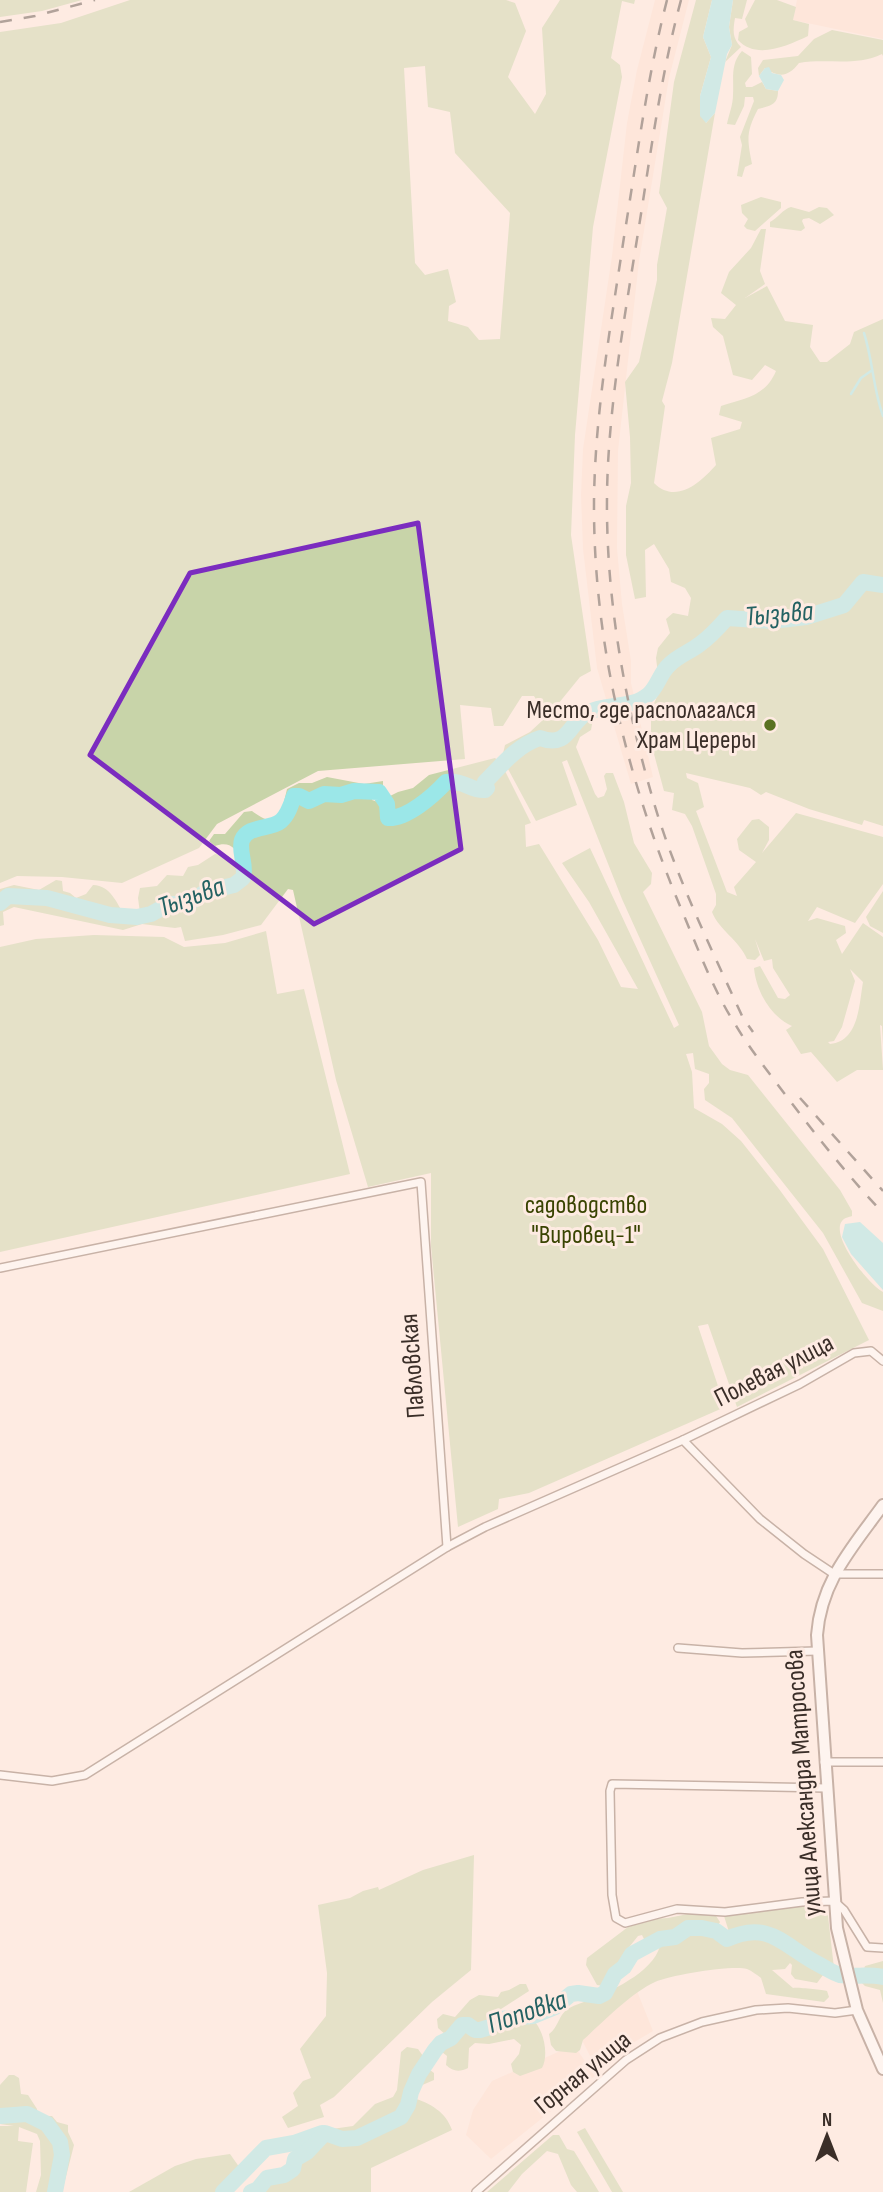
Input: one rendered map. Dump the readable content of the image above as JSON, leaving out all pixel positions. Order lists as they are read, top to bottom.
{
  "streets": {
    "main road": ["улица Александра Матросова"],
    "street": ["Павловская", "Полевая улица", "Горная улица"]
  },
  "crossings": [
    ["Павловская", "Полевая улица"],
    ["улица Александра Матросова", "Горная улица"]
  ],
  "water": ["Тызьва", "Поповка"],
  "parks": ["садоводство \"Вировец-1\""],
  "places": ["Место, где располагался Храм Цереры"],
  "north": "top"
}
